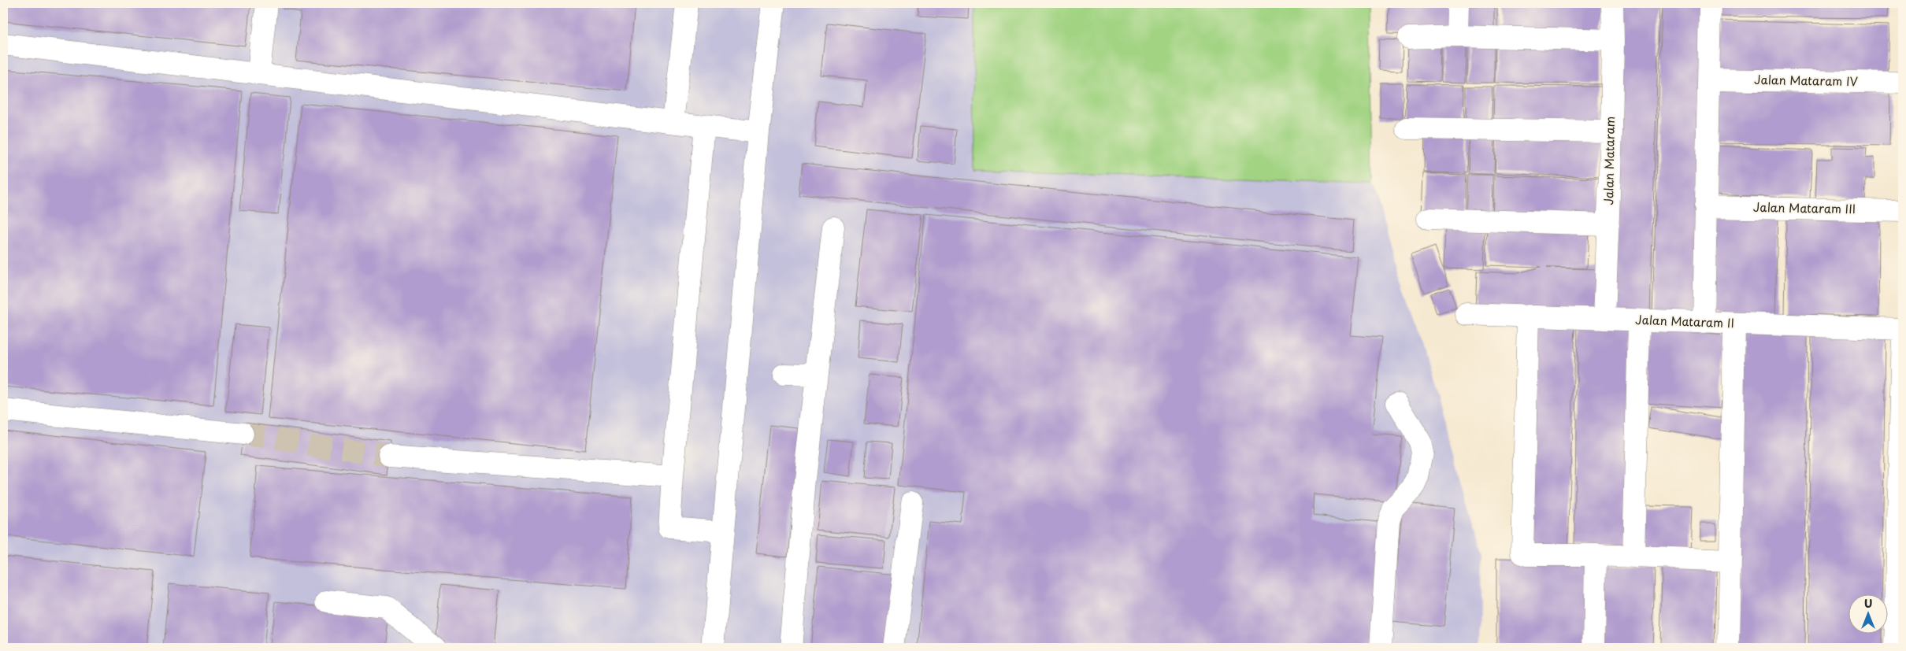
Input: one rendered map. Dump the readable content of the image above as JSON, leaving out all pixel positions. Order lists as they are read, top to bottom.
{
  "streets": {
    "street": [
      "Jalan Mataram IV",
      "Jalan Mataram",
      "Jalan Mataram III",
      "Jalan Mataram II"
    ]
  },
  "crossings": [
    ["Jalan Mataram", "Jalan Mataram II"]
  ],
  "north": "top"
}
